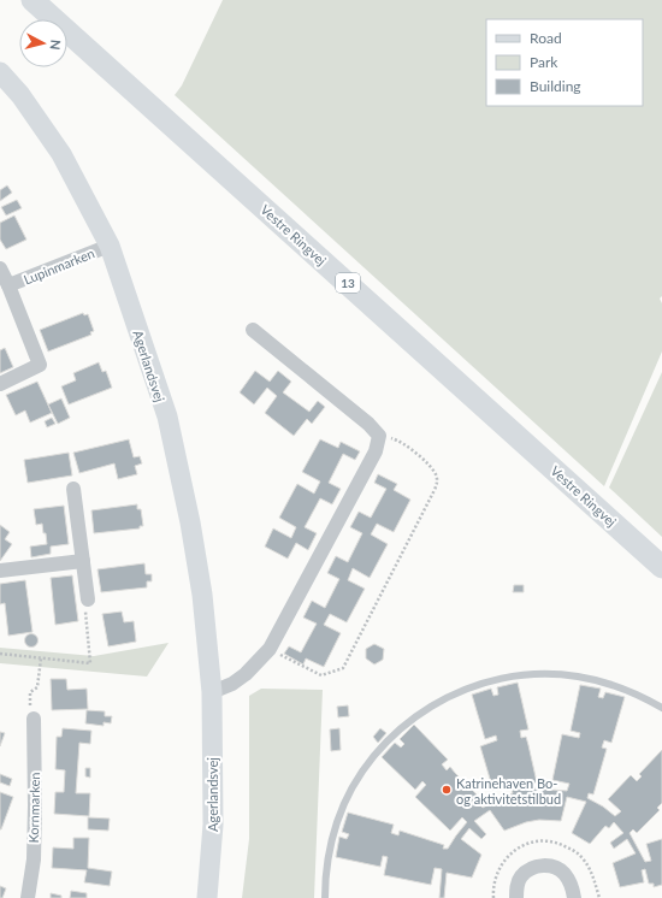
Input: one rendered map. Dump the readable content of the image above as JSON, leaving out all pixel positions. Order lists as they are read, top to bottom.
{
  "streets": {
    "main road": ["Vestre Ringvej", "13"],
    "street": ["Lupinmarken", "Agerlandsvej", "Kornmarken"]
  },
  "crossings": [
    ["Lupinmarken", "Agerlandsvej"]
  ],
  "places": ["Katrinehaven Bo- og aktivitetstilbud"],
  "legend": ["Road", "Park", "Building"],
  "north": "right"
}
